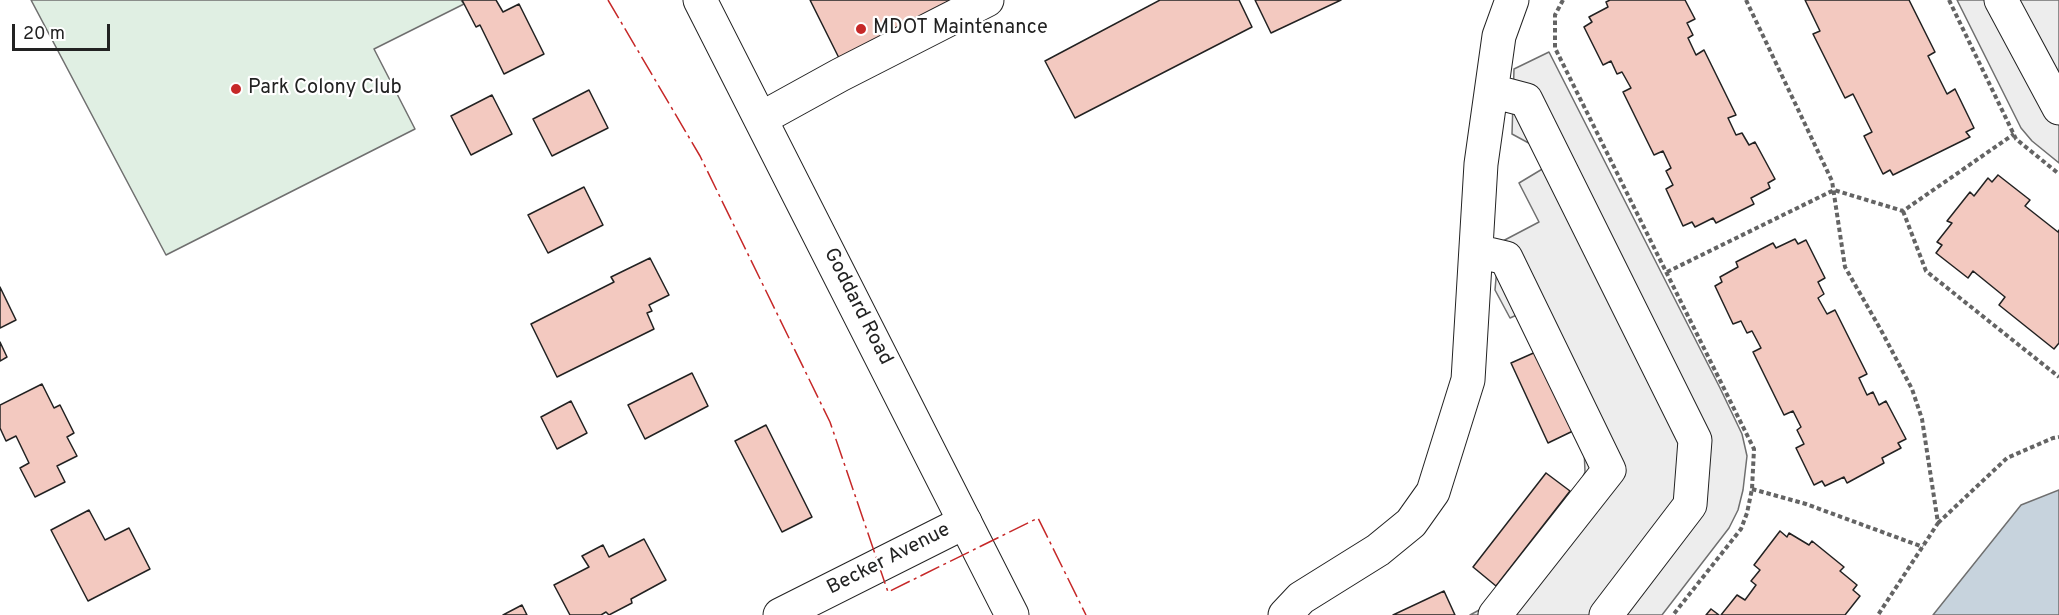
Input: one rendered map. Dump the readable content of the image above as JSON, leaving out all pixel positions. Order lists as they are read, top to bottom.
{
  "streets": {
    "main road": ["Goddard Road", "Becker Avenue"]
  },
  "crossings": [
    ["Goddard Road", "Becker Avenue"]
  ],
  "places": ["MDOT Maintenance", "Park Colony Club"],
  "scale_bar": "20 m"
}
